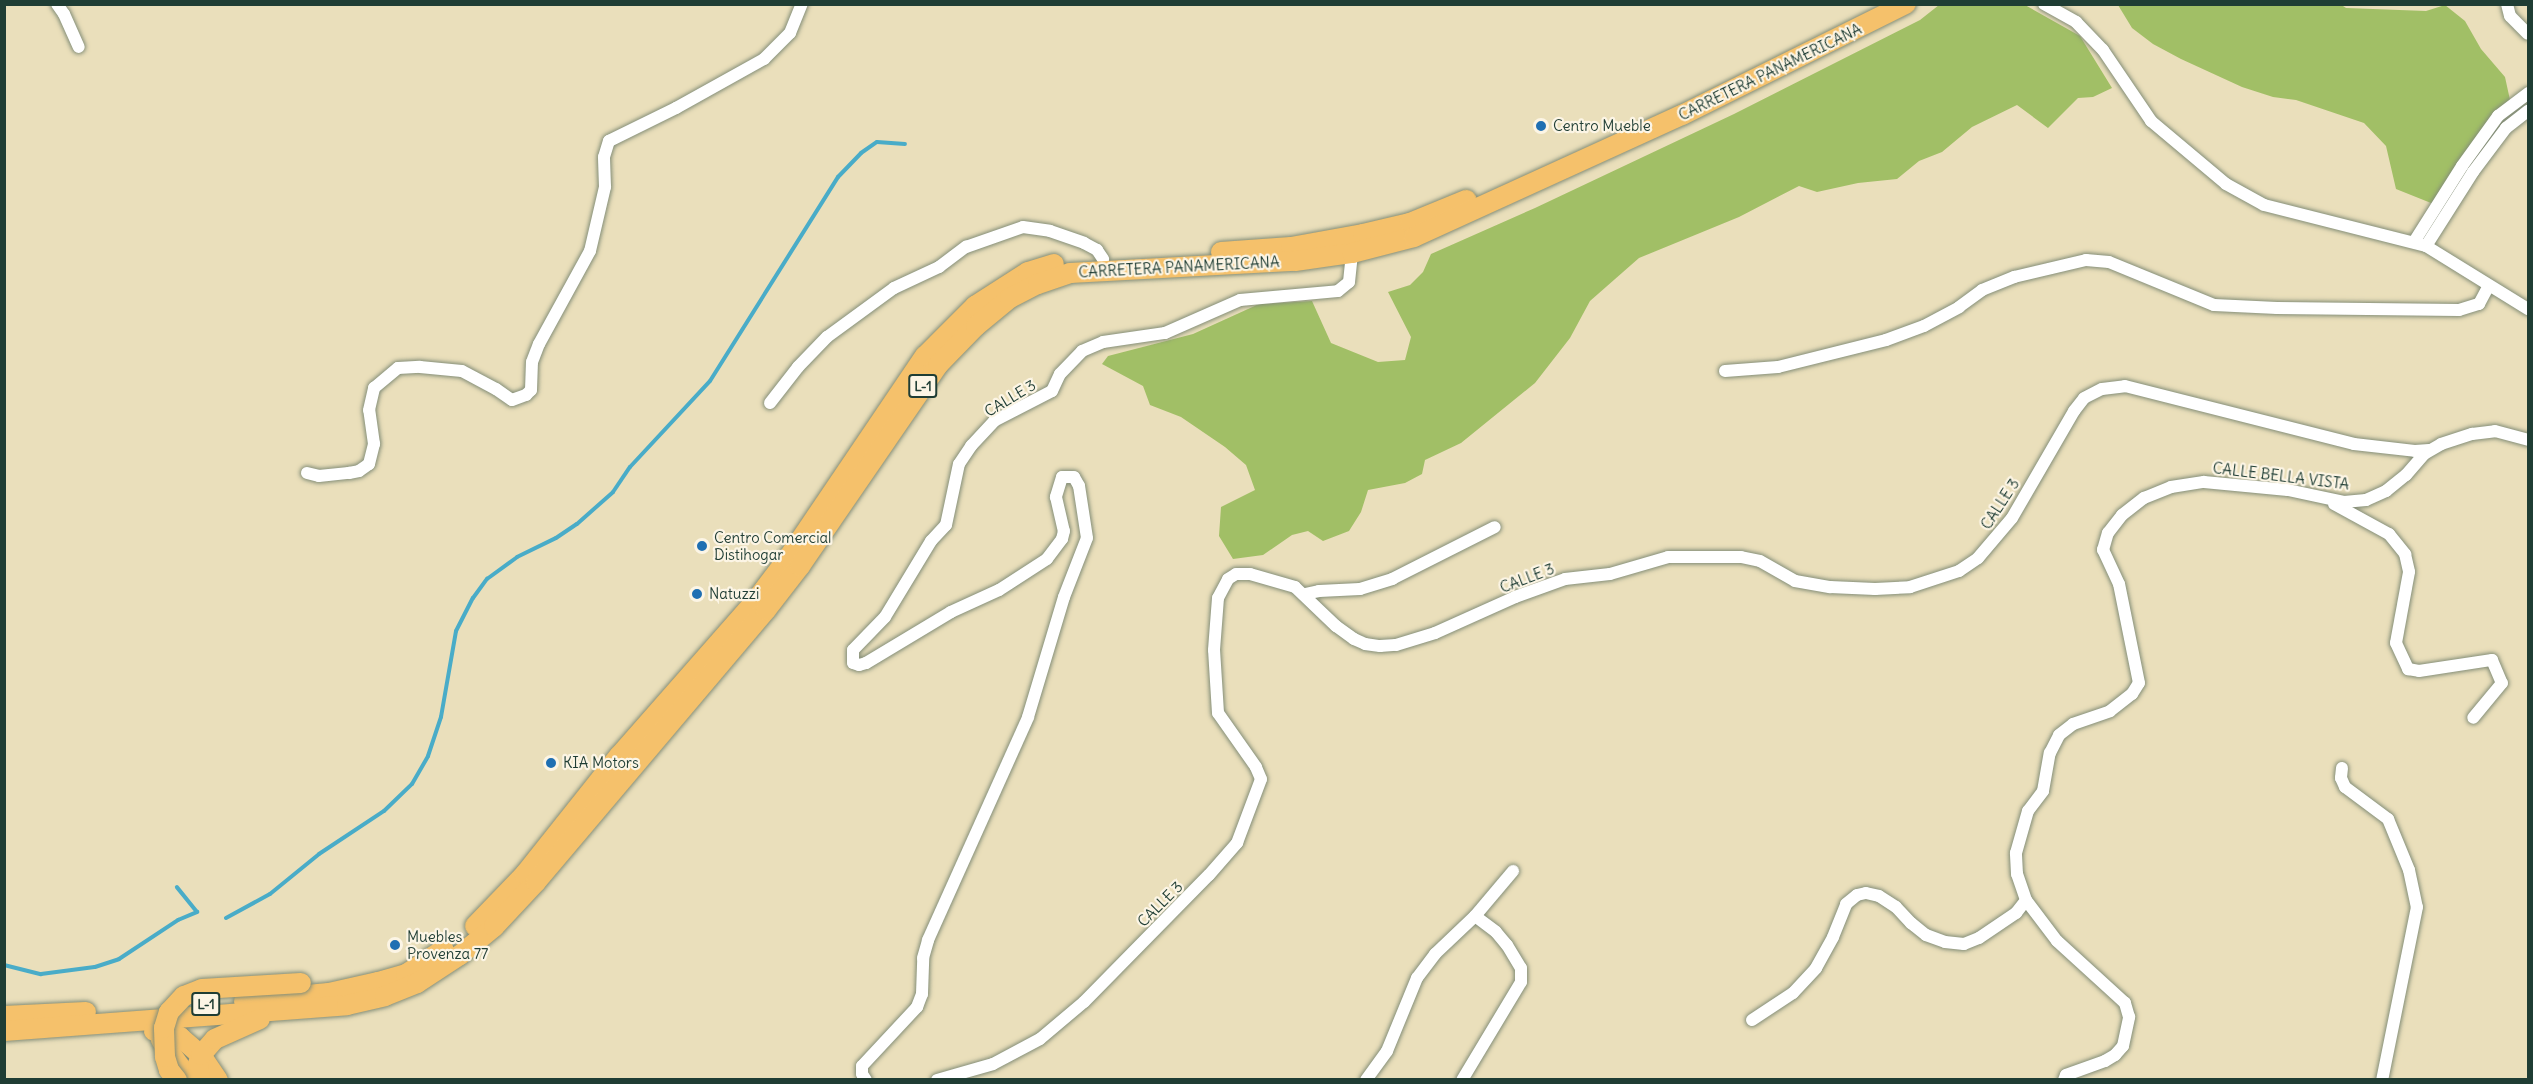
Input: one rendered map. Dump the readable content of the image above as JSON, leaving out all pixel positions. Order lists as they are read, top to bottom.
{
  "streets": {
    "main road": ["CARRETERA PANAMERICANA", "L-1"],
    "street": ["CALLE 3", "CALLE BELLA VISTA"]
  },
  "crossings": [
    ["CARRETERA PANAMERICANA", "L-1"],
    ["CARRETERA PANAMERICANA", "CALLE 3"],
    ["CALLE 3", "CALLE BELLA VISTA"]
  ],
  "places": [
    "Centro Mueble",
    "Centro Comercial Distihogar",
    "Natuzzi",
    "KIA Motors",
    "Muebles Provenza 77"
  ]
}
